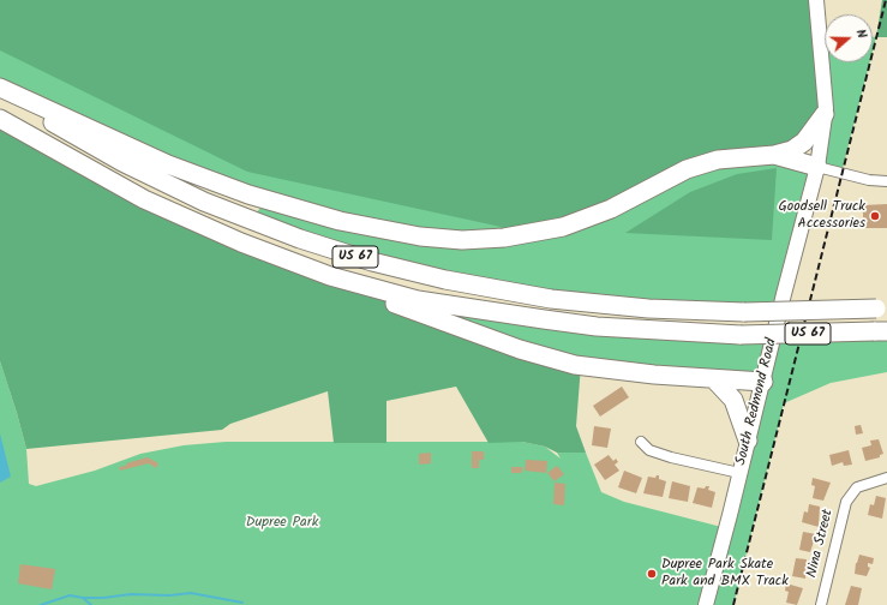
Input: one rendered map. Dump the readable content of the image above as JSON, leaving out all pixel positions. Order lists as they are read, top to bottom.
{
  "streets": {
    "highway": ["US 67"],
    "street": ["South Redmond Road", "Nina Street"]
  },
  "parks": ["Dupree Park"],
  "places": ["Goodsell Truck Accessories", "Dupree Park Skate Park and BMX Track"],
  "north": "right"
}
